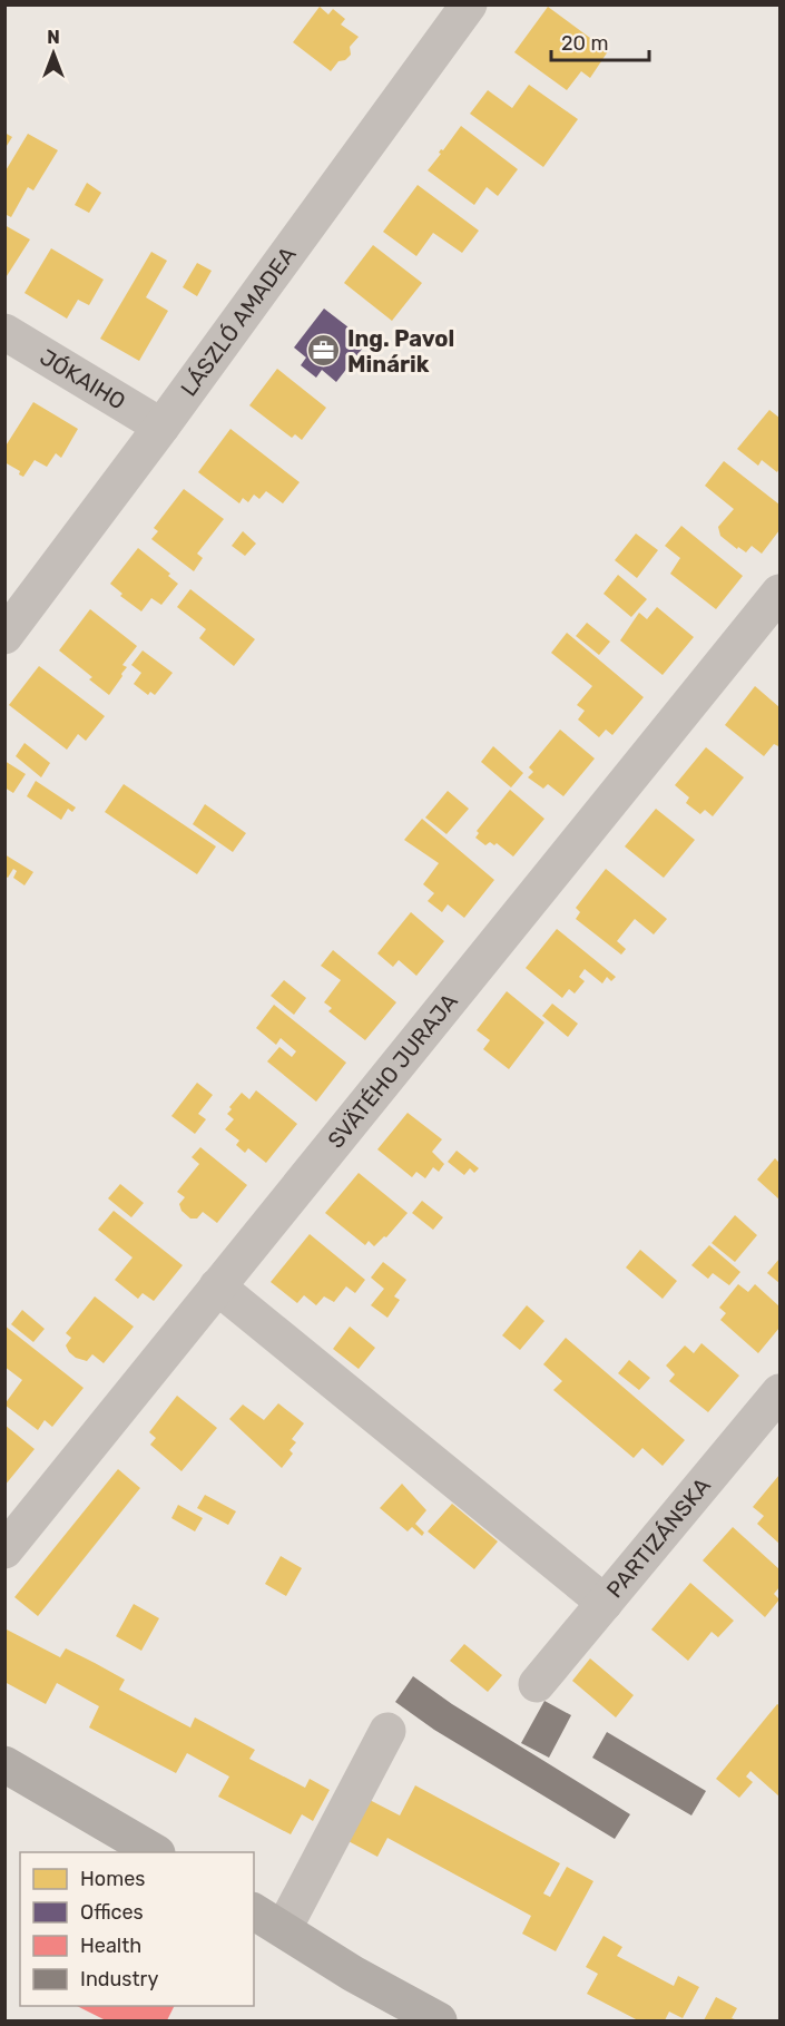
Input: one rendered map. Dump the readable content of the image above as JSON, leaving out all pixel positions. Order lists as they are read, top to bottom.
{
  "streets": {
    "street": [
      "LÁSZLÓ AMADEA",
      "JÓKAIHO",
      "SVÄTÉHO JURAJA",
      "PARTIZÁNSKA"
    ]
  },
  "crossings": [
    ["LÁSZLÓ AMADEA", "JÓKAIHO"]
  ],
  "places": {
    "office": ["Ing. Pavol Minárik"]
  },
  "legend": [
    "Homes",
    "Offices",
    "Health",
    "Industry"
  ],
  "scale_bar": "20 m",
  "north": "top"
}
